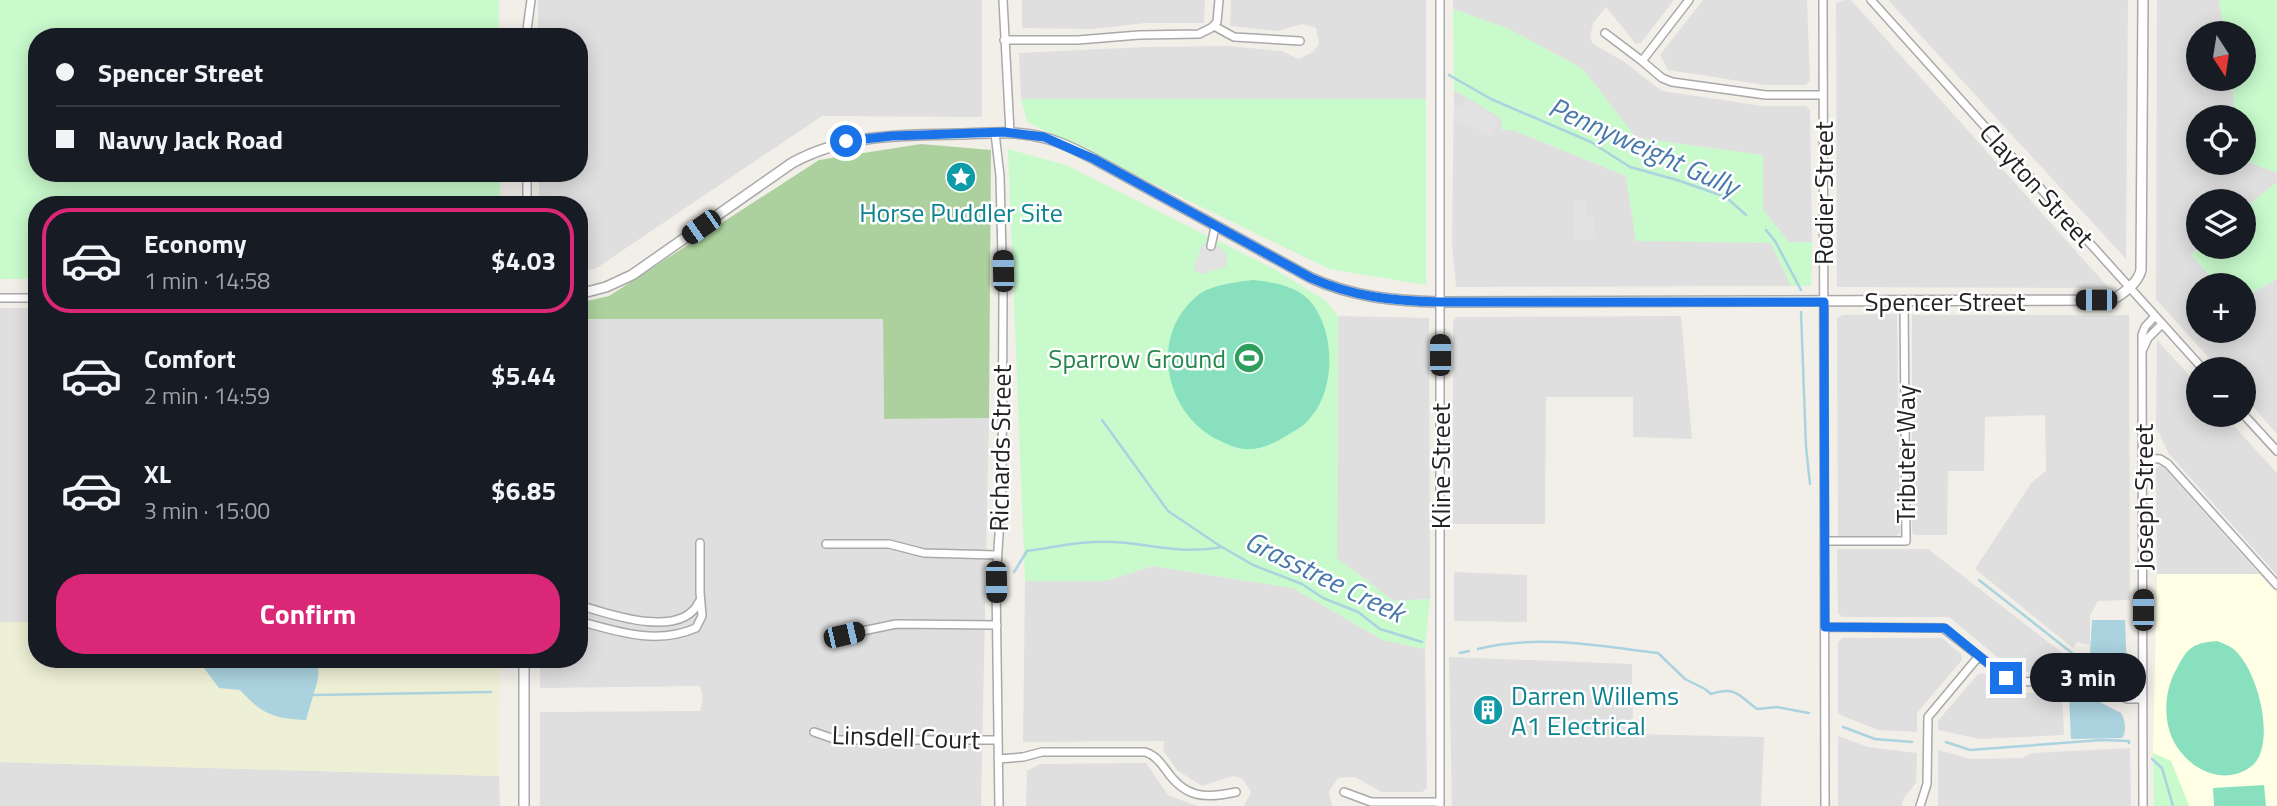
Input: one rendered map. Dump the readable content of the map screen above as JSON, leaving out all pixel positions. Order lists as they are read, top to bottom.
{
  "streets": {
    "street": [
      "Clayton Street",
      "Rodier Street",
      "Spencer Street",
      "Richards Street",
      "Tributer Way",
      "Kline Street",
      "Joseph Street",
      "Linsdell Court"
    ]
  },
  "crossings": [
    ["Clayton Street", "Spencer Street"],
    ["Clayton Street", "Joseph Street"],
    ["Rodier Street", "Spencer Street"],
    ["Rodier Street", "Tributer Way"],
    ["Spencer Street", "Richards Street"],
    ["Spencer Street", "Tributer Way"],
    ["Spencer Street", "Kline Street"],
    ["Richards Street", "Linsdell Court"]
  ],
  "water": ["Pennyweight Gully", "Grasstree Creek"],
  "places": {
    "place": ["Horse Puddler Site"],
    "sports": ["Sparrow Ground"],
    "building": ["Darren Willems A1 Electrical"]
  },
  "north": "bottom",
  "page": {
    "map_buttons": ["+", "−"],
    "banner": ["Spencer Street", "Navvy Jack Road"],
    "list": [
      {
        "name": "Economy",
        "note": "1 min · 14:58",
        "value": "$4.03"
      },
      {
        "name": "Comfort",
        "note": "2 min · 14:59",
        "value": "$5.44"
      },
      {
        "name": "XL",
        "note": "3 min · 15:00",
        "value": "$6.85"
      }
    ],
    "buttons": "Confirm",
    "bubble": "3 min"
  }
}
